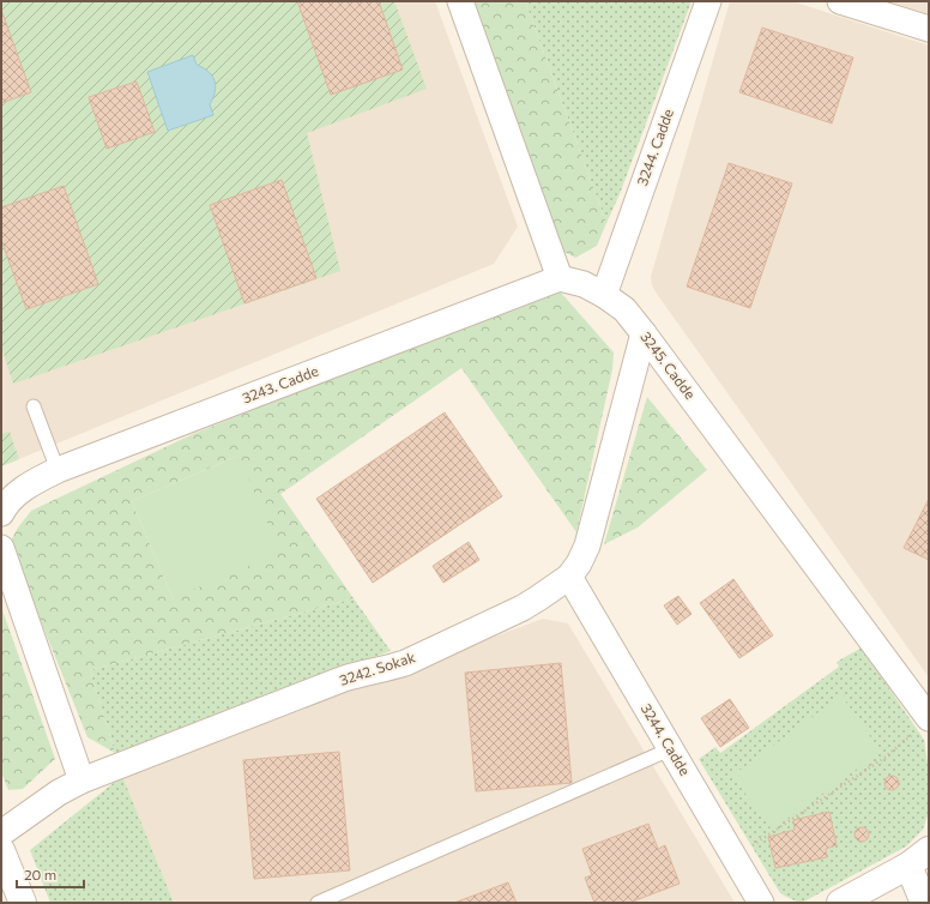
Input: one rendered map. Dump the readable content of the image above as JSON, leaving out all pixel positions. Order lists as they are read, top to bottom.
{
  "streets": {
    "street": [
      "3244. Cadde",
      "3245. Cadde",
      "3243. Cadde",
      "3242. Sokak"
    ]
  },
  "crossings": [
    ["3244. Cadde", "3245. Cadde"],
    ["3244. Cadde", "3242. Sokak"],
    ["3245. Cadde", "3243. Cadde"],
    ["3245. Cadde", "3242. Sokak"]
  ],
  "scale_bar": "20 m"
}
